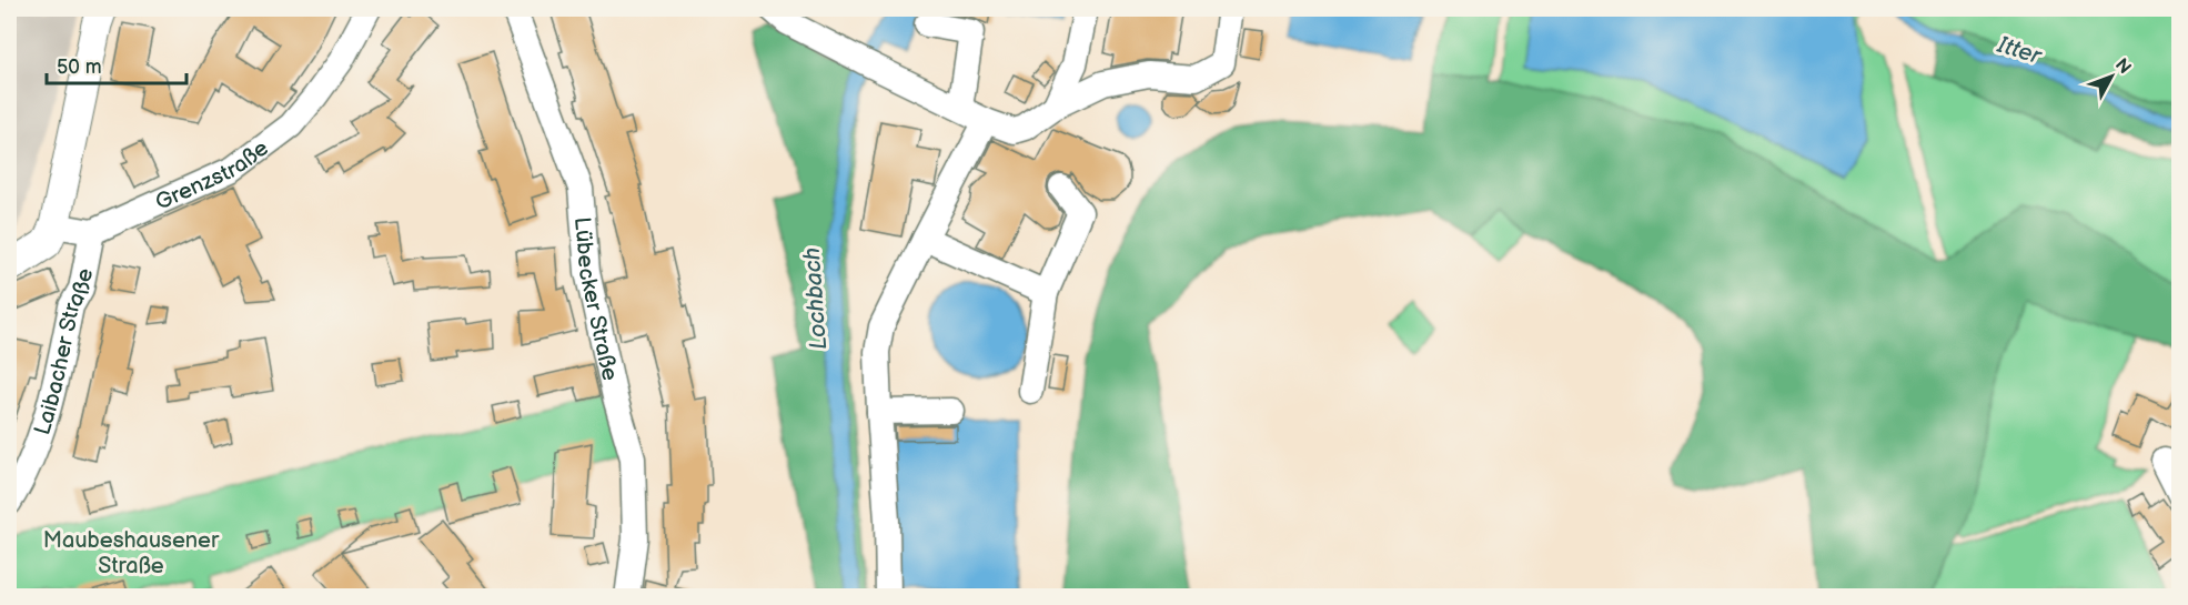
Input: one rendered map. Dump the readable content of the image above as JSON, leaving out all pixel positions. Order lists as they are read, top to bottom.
{
  "streets": {
    "street": ["Grenzstraße", "Lübecker Straße", "Laibacher Straße"]
  },
  "crossings": [
    ["Grenzstraße", "Laibacher Straße"]
  ],
  "water": ["Itter", "Lochbach"],
  "parks": ["Maubeshausener Straße"],
  "scale_bar": "50 m",
  "north": "top right"
}
